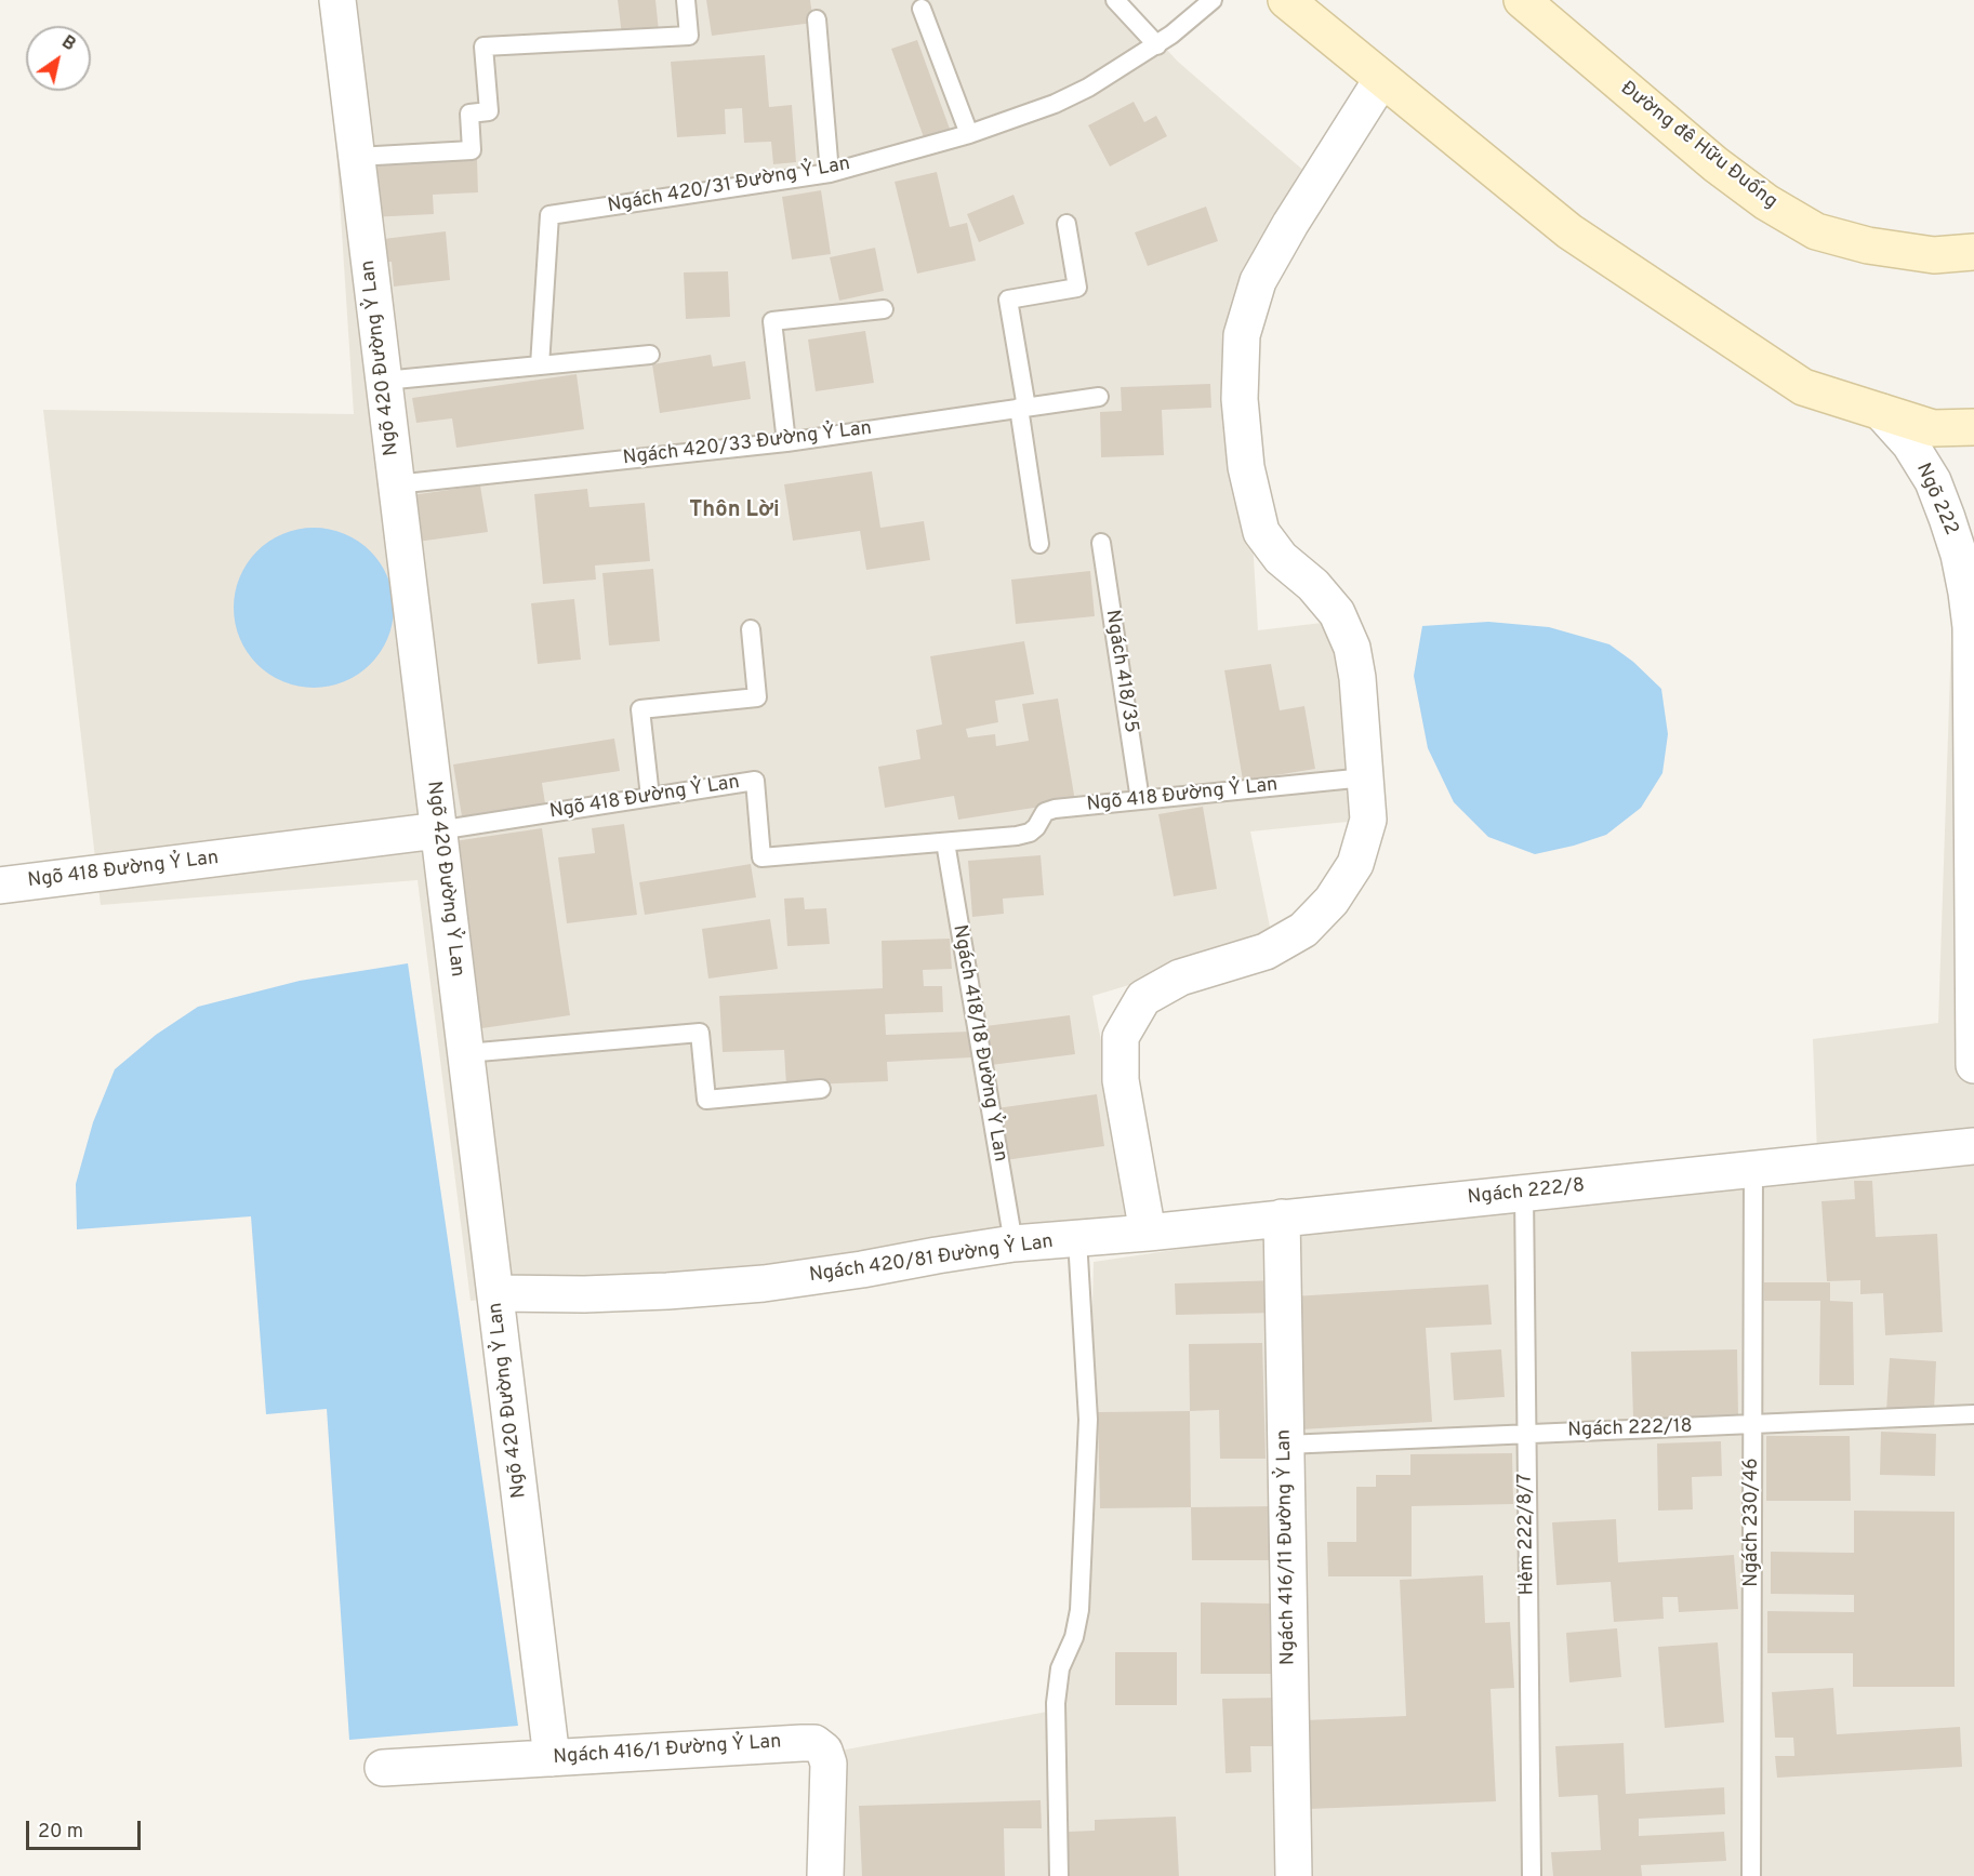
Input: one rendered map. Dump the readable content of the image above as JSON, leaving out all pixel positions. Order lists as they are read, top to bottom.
{
  "streets": {
    "street": [
      "Đường đê Hữu Đuống",
      "Ngõ 420 Đường Ỷ Lan",
      "Ngõ 222",
      "Ngõ 418 Đường Ỷ Lan",
      "Ngách 222/8",
      "Ngách 420/81 Đường Ỷ Lan",
      "Ngách 416/11 Đường Ỷ Lan",
      "Ngách 416/1 Đường Ỷ Lan"
    ],
    "lane": [
      "Ngách 420/31 Đường Ỷ Lan",
      "Ngách 420/33 Đường Ỷ Lan",
      "Ngách 418/35",
      "Ngách 418/18 Đường Ỷ Lan",
      "Ngách 222/18",
      "Ngách 230/46",
      "Hẻm 222/8/7"
    ]
  },
  "crossings": [
    ["Ngõ 420 Đường Ỷ Lan", "Ngách 420/33 Đường Ỷ Lan"],
    ["Ngõ 420 Đường Ỷ Lan", "Ngõ 418 Đường Ỷ Lan"],
    ["Ngõ 420 Đường Ỷ Lan", "Ngách 420/81 Đường Ỷ Lan"],
    ["Ngõ 420 Đường Ỷ Lan", "Ngách 416/1 Đường Ỷ Lan"],
    ["Ngách 418/35", "Ngõ 418 Đường Ỷ Lan"],
    ["Ngõ 418 Đường Ỷ Lan", "Ngách 418/18 Đường Ỷ Lan"],
    ["Ngách 418/18 Đường Ỷ Lan", "Ngách 420/81 Đường Ỷ Lan"],
    ["Ngách 222/8", "Ngách 420/81 Đường Ỷ Lan"],
    ["Ngách 222/8", "Ngách 230/46"],
    ["Ngách 222/8", "Hẻm 222/8/7"],
    ["Ngách 222/8", "Ngách 416/11 Đường Ỷ Lan"],
    ["Ngách 222/18", "Ngách 230/46"],
    ["Ngách 222/18", "Hẻm 222/8/7"],
    ["Ngách 222/18", "Ngách 416/11 Đường Ỷ Lan"]
  ],
  "districts": ["Thôn Lời"],
  "scale_bar": "20 m",
  "north": "top right"
}
